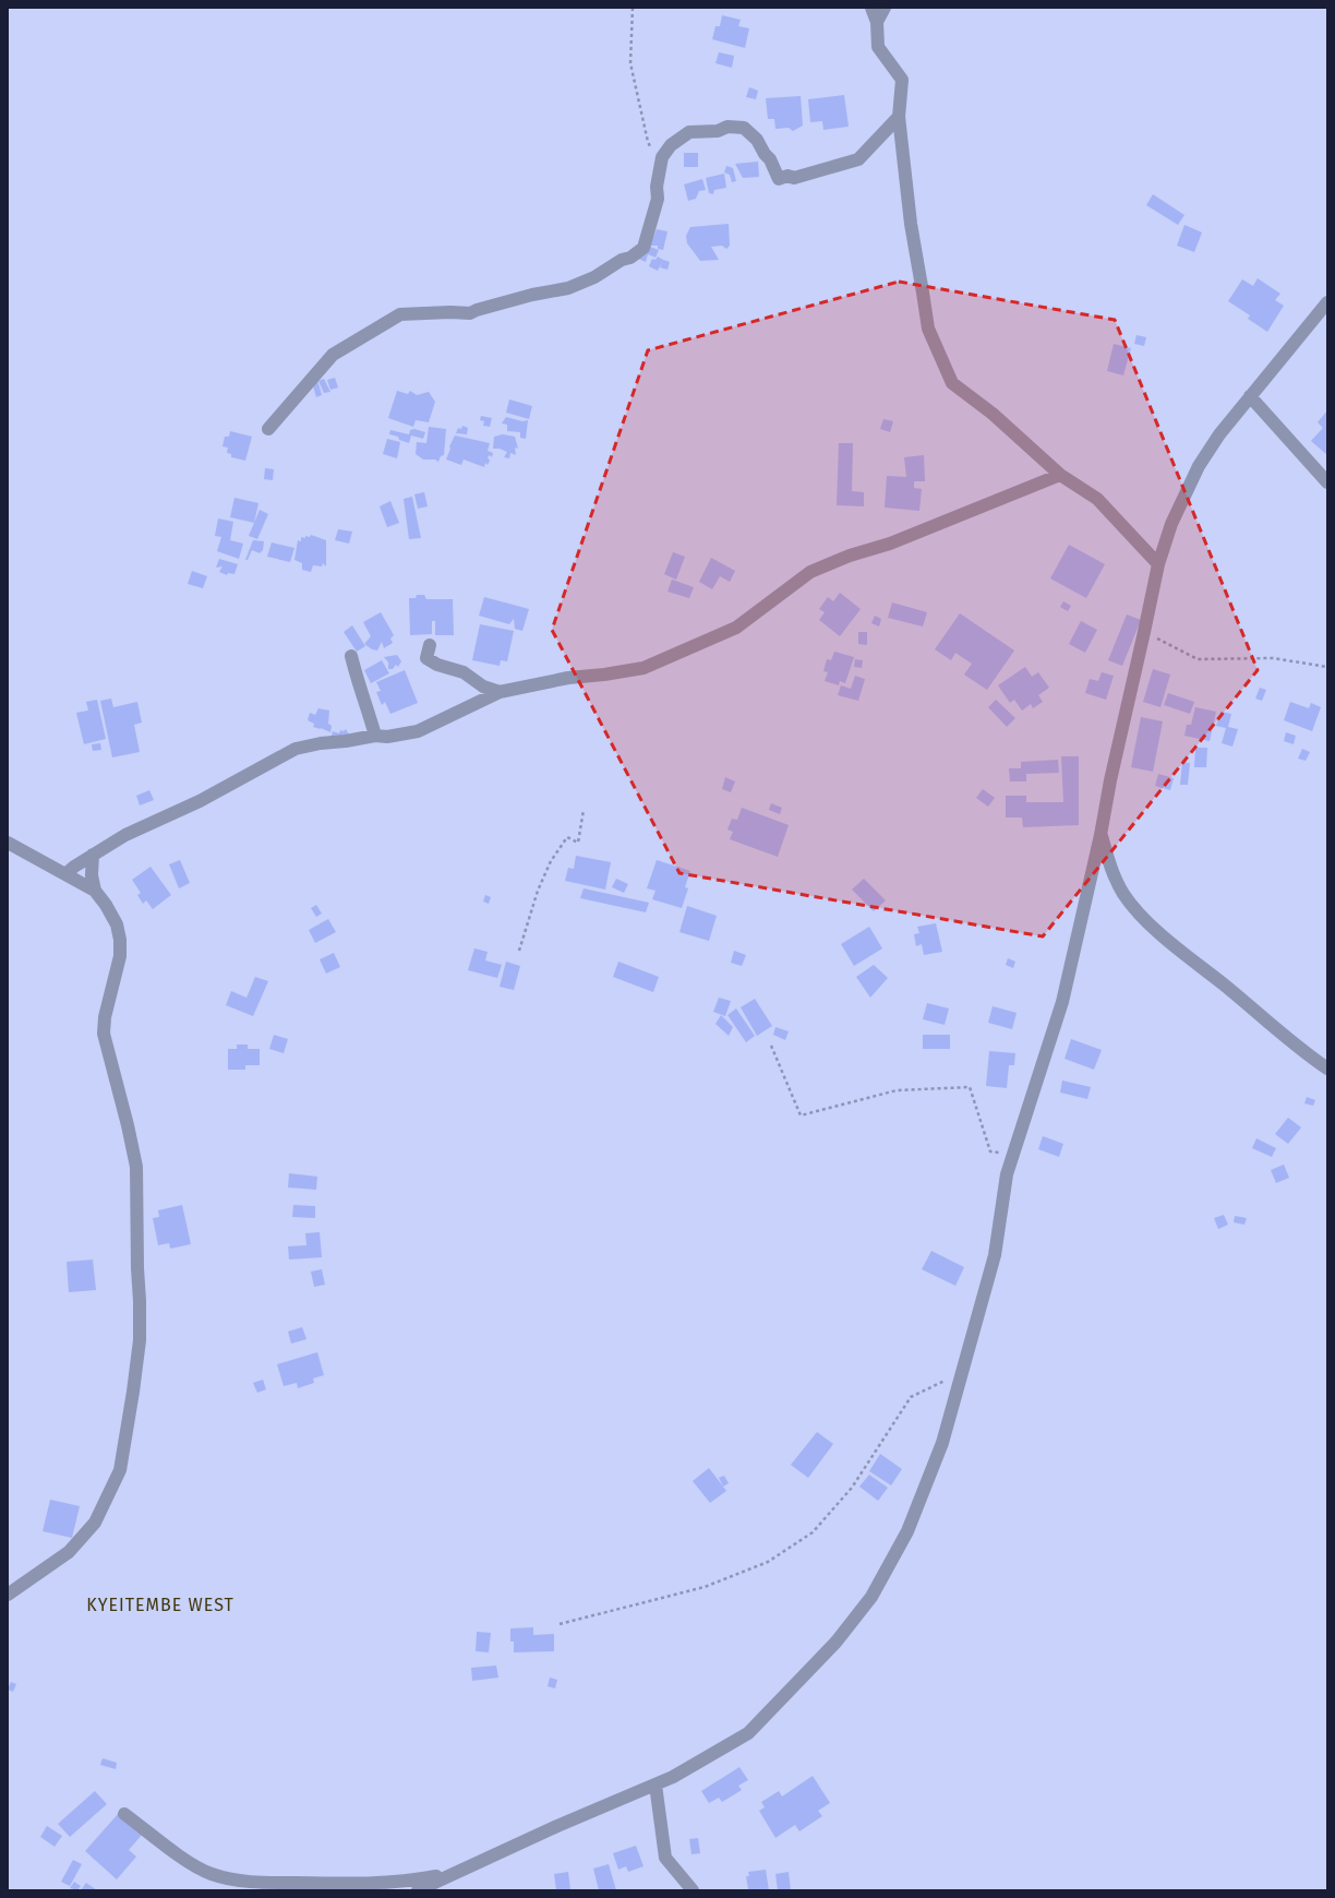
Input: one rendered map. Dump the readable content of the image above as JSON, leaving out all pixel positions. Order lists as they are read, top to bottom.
{
  "districts": ["KYEITEMBE WEST"]
}
